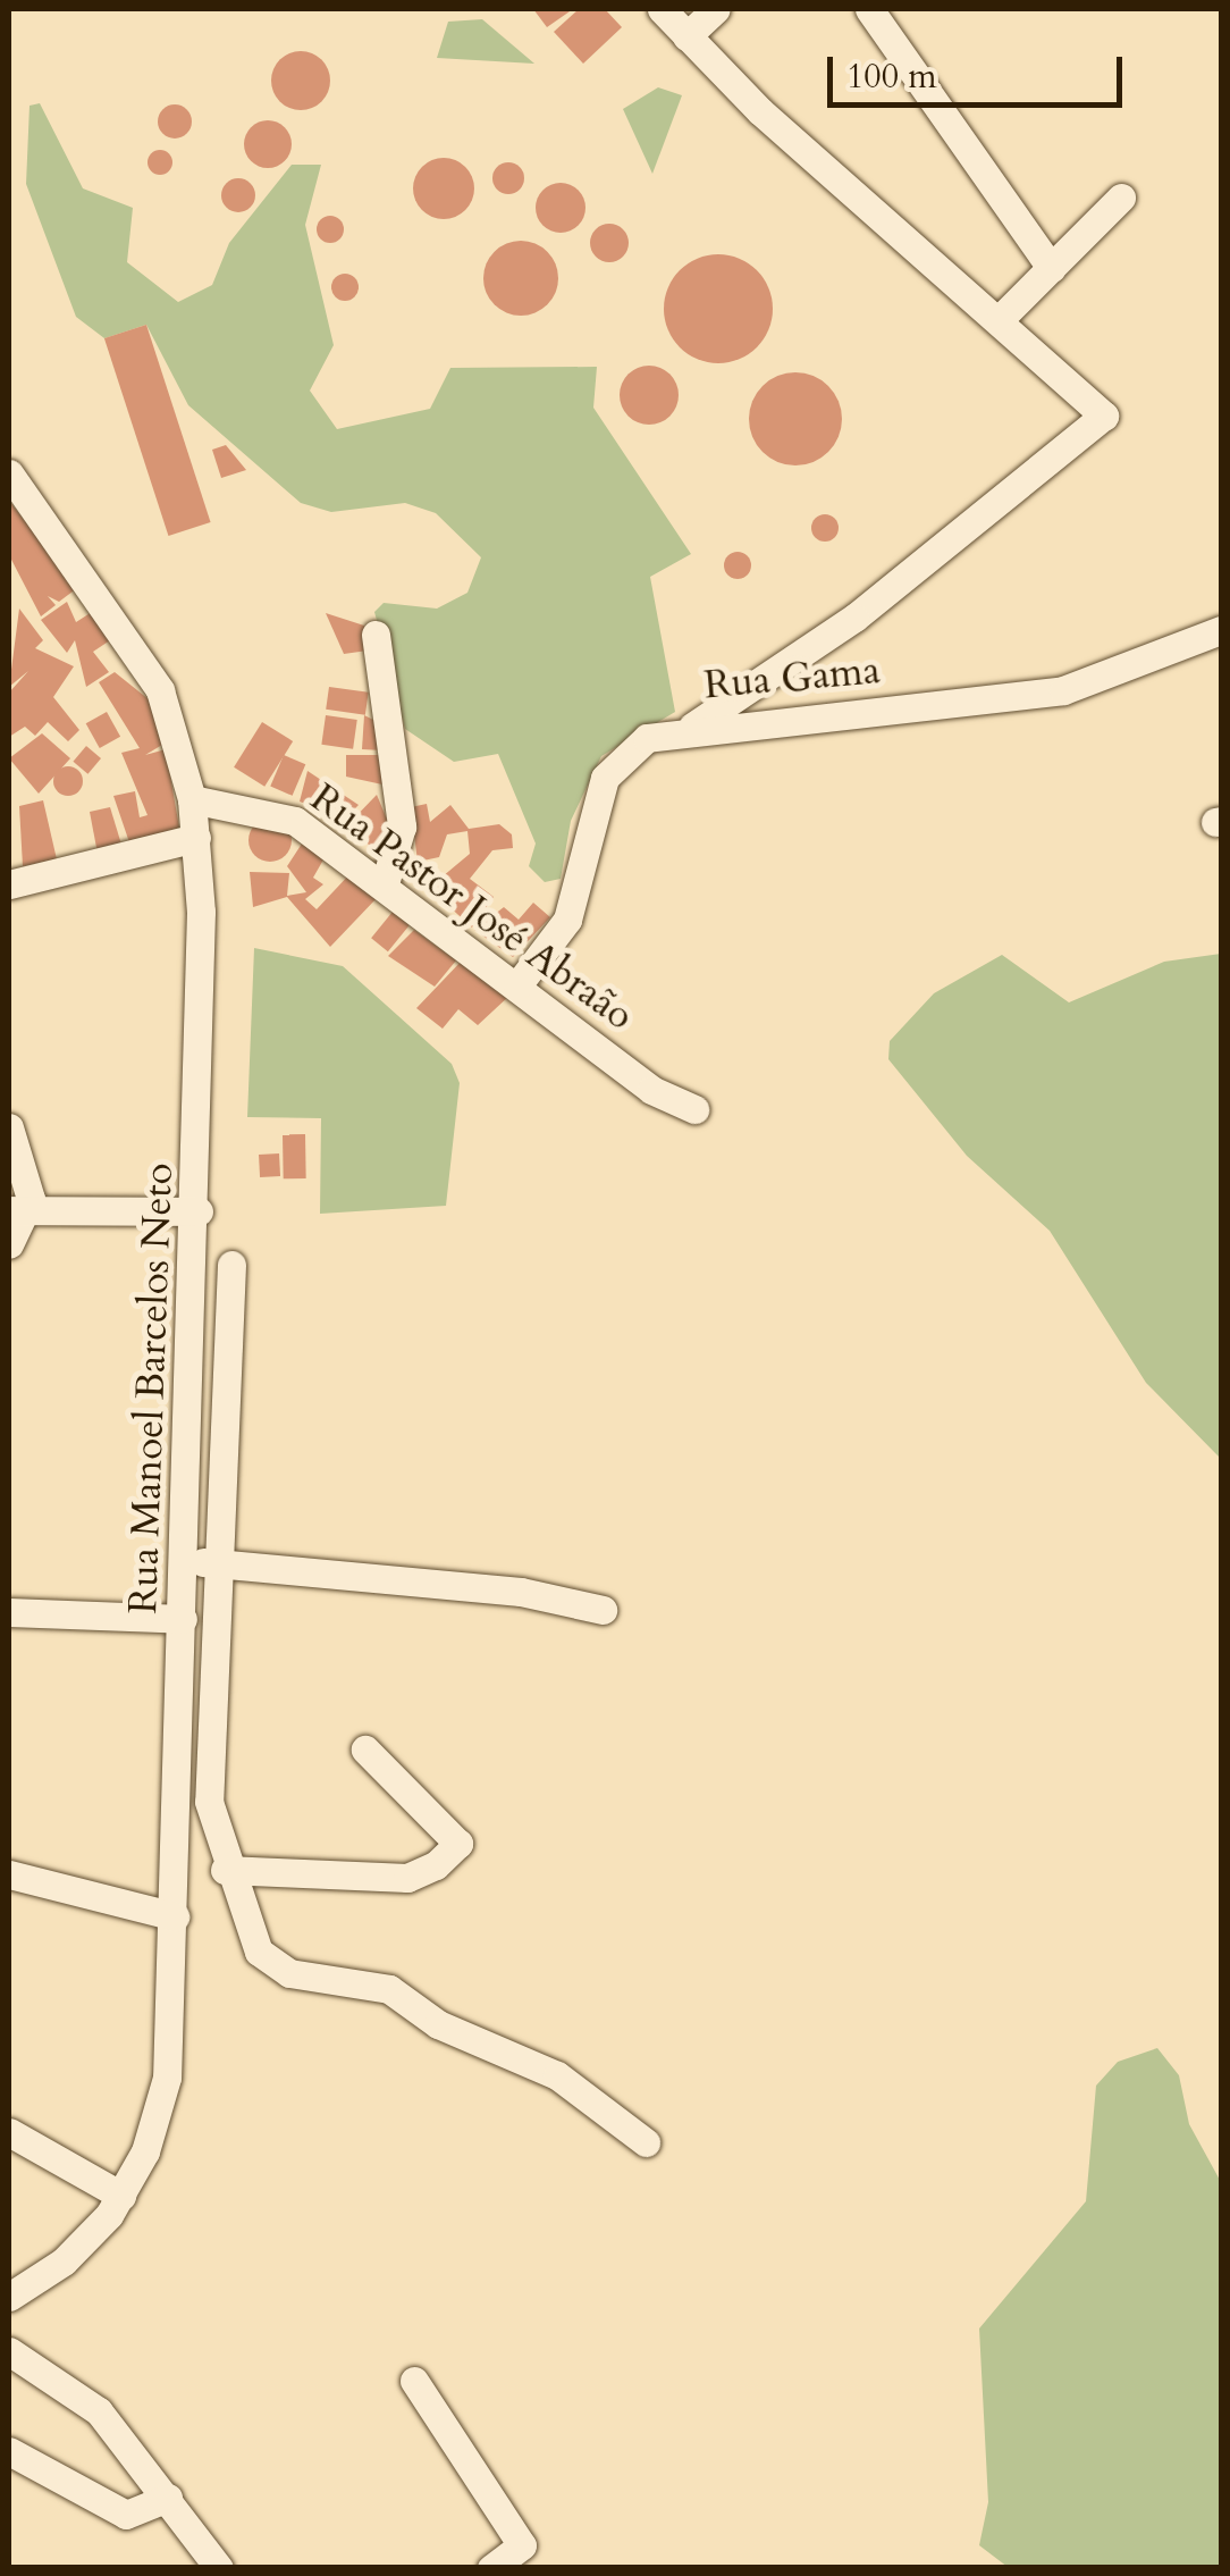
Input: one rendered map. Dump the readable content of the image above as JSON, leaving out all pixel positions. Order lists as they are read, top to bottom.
{
  "streets": {
    "street": ["Rua Gama", "Rua Pastor José Abraão", "Rua Manoel Barcelos Neto"]
  },
  "crossings": [
    ["Rua Gama", "Rua Pastor José Abraão"],
    ["Rua Pastor José Abraão", "Rua Manoel Barcelos Neto"]
  ],
  "scale_bar": "100 m"
}
